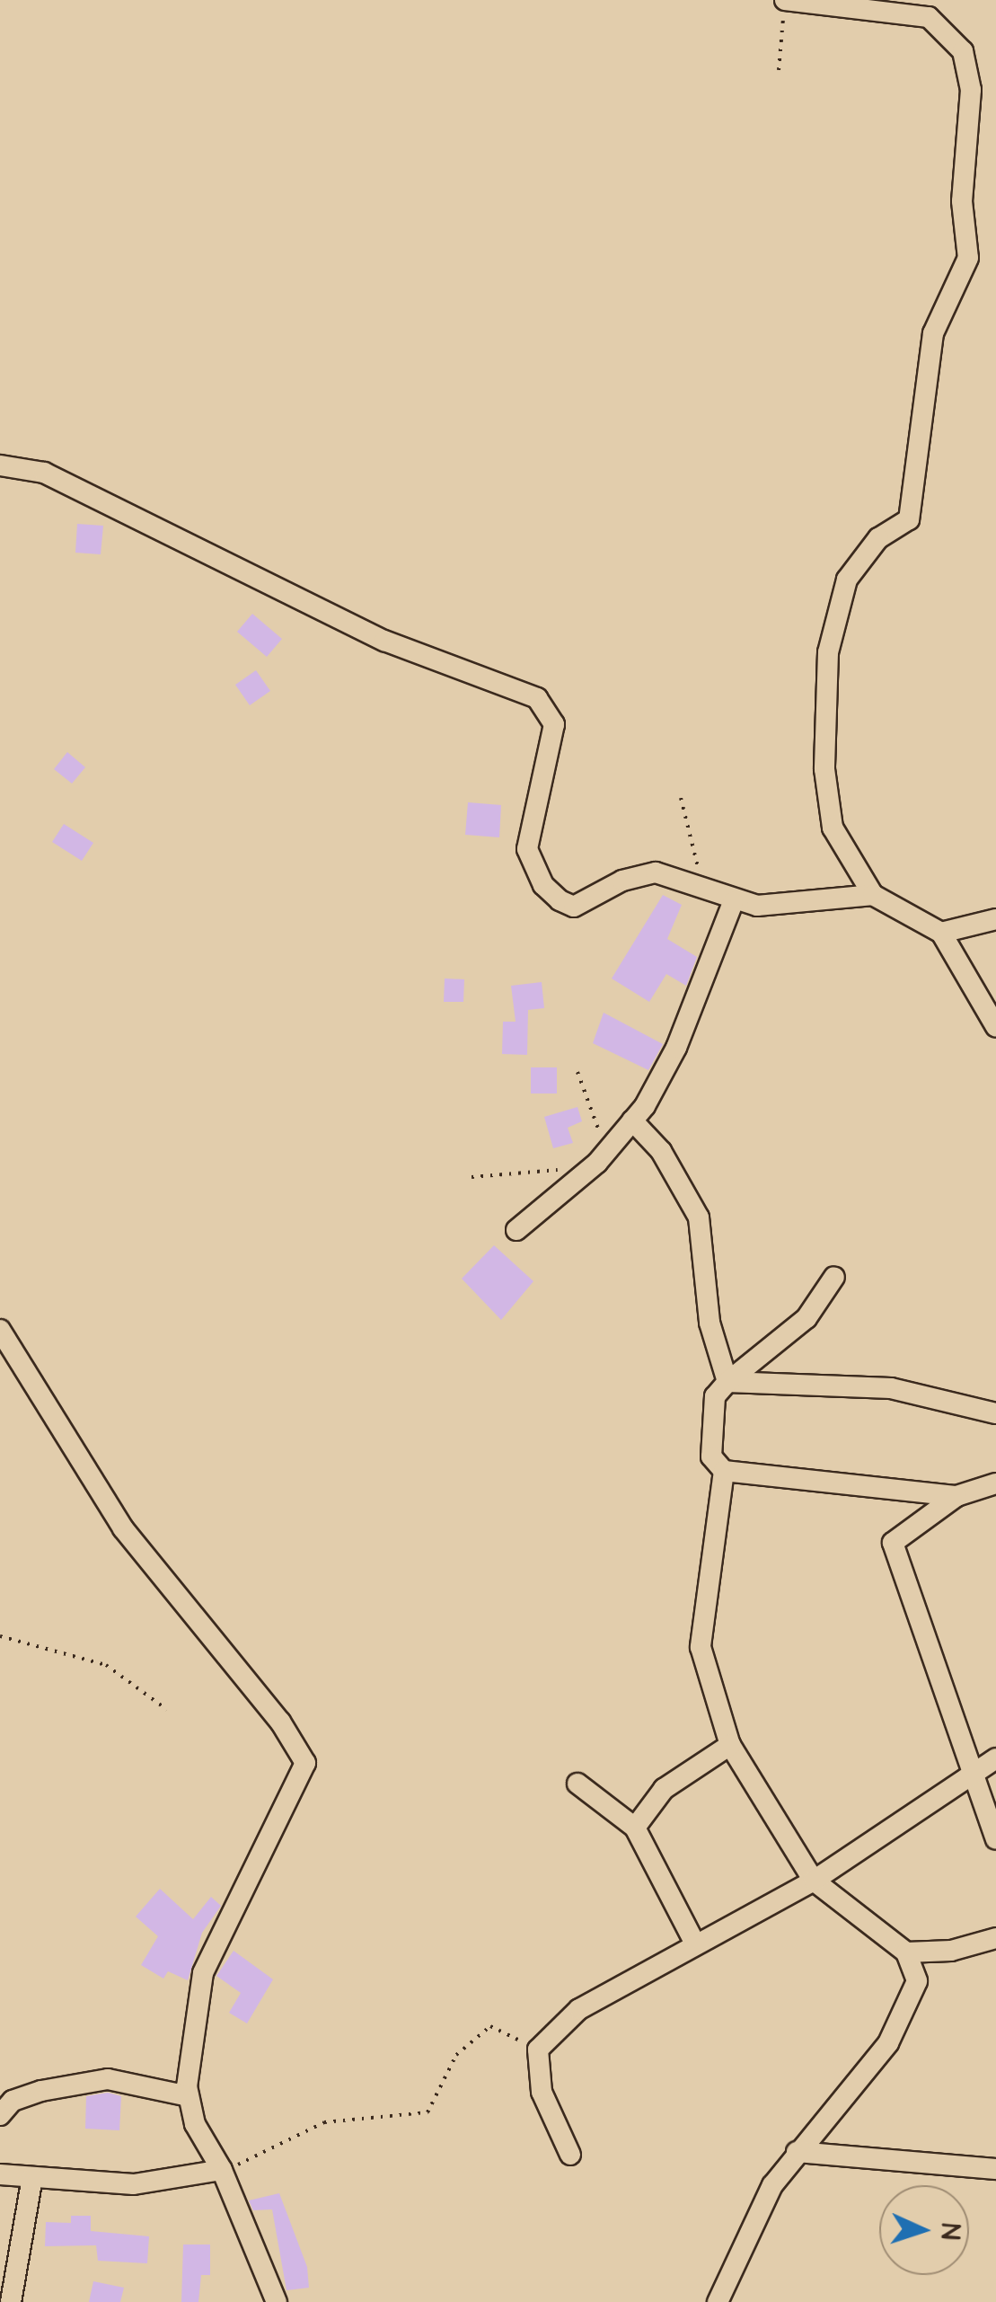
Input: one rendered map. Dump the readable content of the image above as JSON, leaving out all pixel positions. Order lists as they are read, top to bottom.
{
  "north": "right"
}
